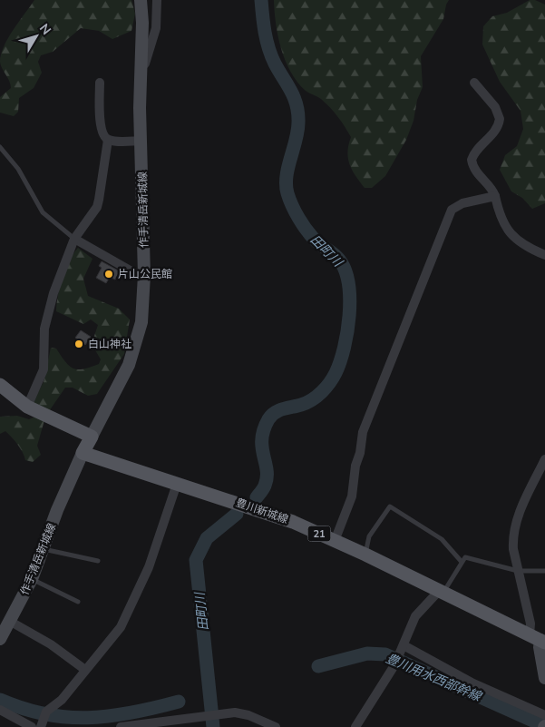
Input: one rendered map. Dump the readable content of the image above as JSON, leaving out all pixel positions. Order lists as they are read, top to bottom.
{
  "streets": {
    "main road": ["作手清岳新城線", "豊川新城線", "21"]
  },
  "crossings": [
    ["作手清岳新城線", "豊川新城線"]
  ],
  "water": ["田町川", "豊川用水西部幹線"],
  "places": ["片山公民館", "白山神社"],
  "north": "top right"
}
